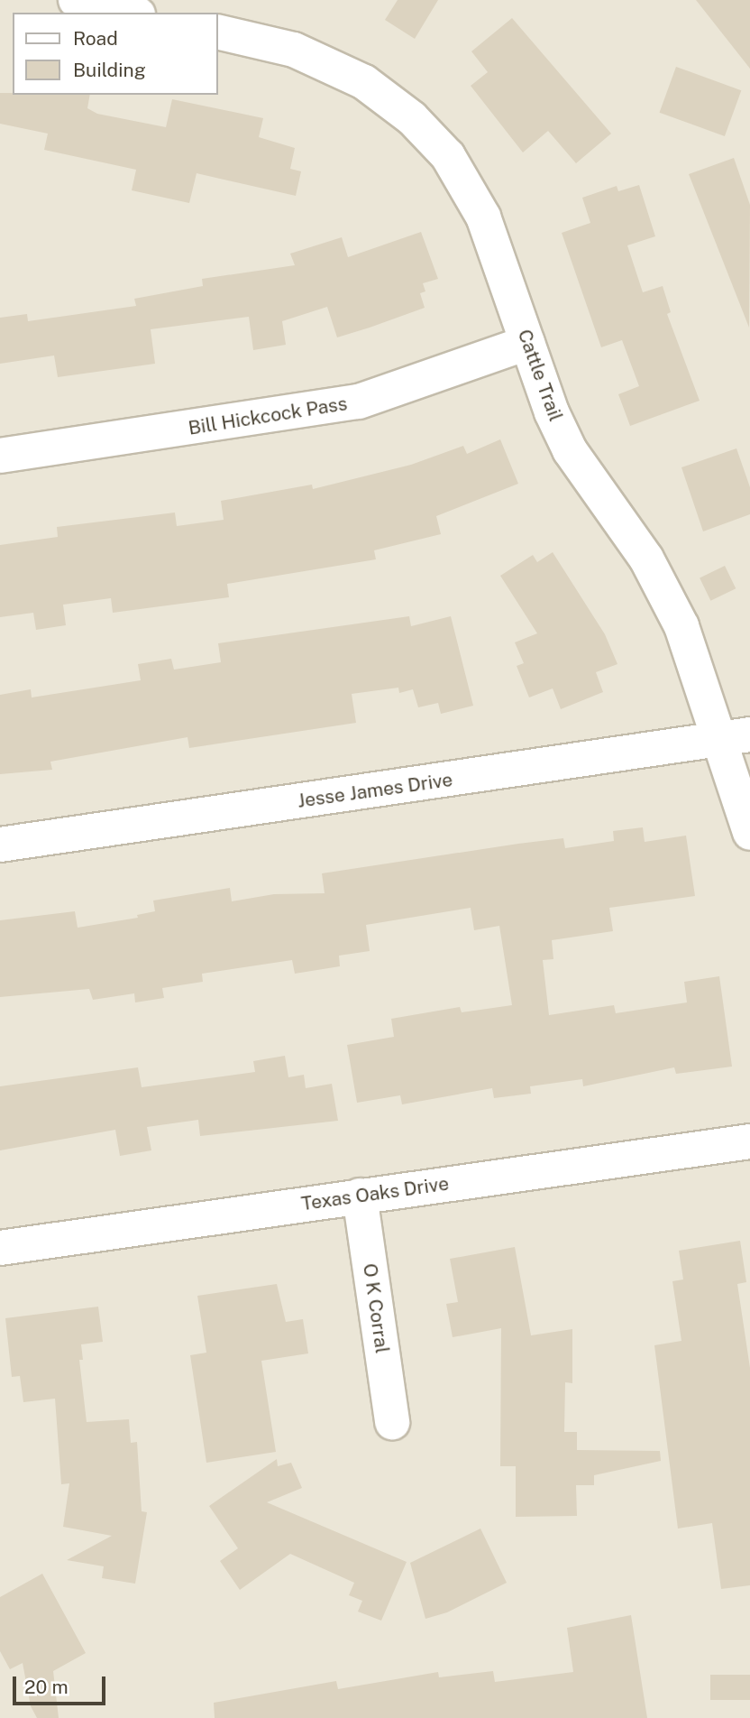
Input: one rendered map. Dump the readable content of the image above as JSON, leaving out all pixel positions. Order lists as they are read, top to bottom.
{
  "streets": {
    "street": [
      "Cattle Trail",
      "Bill Hickcock Pass",
      "Jesse James Drive",
      "Texas Oaks Drive",
      "O K Corral"
    ]
  },
  "crossings": [
    ["Cattle Trail", "Bill Hickcock Pass"],
    ["Cattle Trail", "Jesse James Drive"],
    ["Texas Oaks Drive", "O K Corral"]
  ],
  "legend": ["Road", "Building"],
  "scale_bar": "20 m"
}
